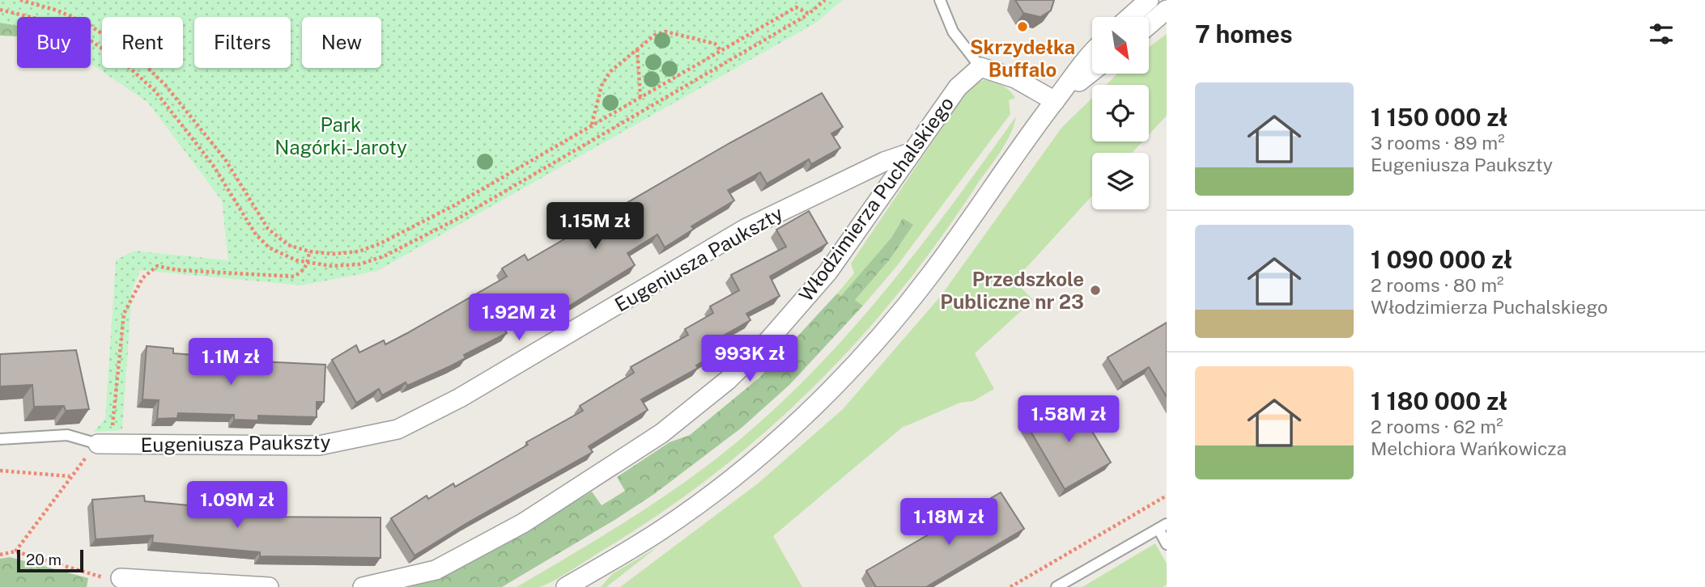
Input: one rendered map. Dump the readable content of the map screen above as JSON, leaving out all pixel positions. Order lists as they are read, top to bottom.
{
  "streets": {
    "street": ["Włodzimierza Puchalskiego", "Eugeniusza Paukszty"]
  },
  "crossings": [
    ["Włodzimierza Puchalskiego", "Eugeniusza Paukszty"]
  ],
  "parks": ["Park Nagórki-Jaroty"],
  "places": ["Skrzydełka Buffalo", "Przedszkole Publiczne nr 23"],
  "scale_bar": "20 m",
  "north": "bottom right",
  "page": {
    "heading": "7 homes",
    "chip": [
      "Buy",
      "Rent",
      "Filters",
      "New"
    ],
    "list": [
      {
        "name": "1 150 000 zł",
        "note": "3 rooms · 89 m² · Eugeniusza Paukszty"
      },
      {
        "name": "1 090 000 zł",
        "note": "2 rooms · 80 m² · Włodzimierza Puchalskiego"
      },
      {
        "name": "1 180 000 zł",
        "note": "2 rooms · 62 m² · Melchiora Wańkowicza"
      }
    ],
    "price": [
      "1.15M zł",
      "1.92M zł",
      "993K zł",
      "1.1M zł",
      "1.58M zł",
      "1.09M zł",
      "1.18M zł"
    ],
    "scale": "20 m"
  }
}
